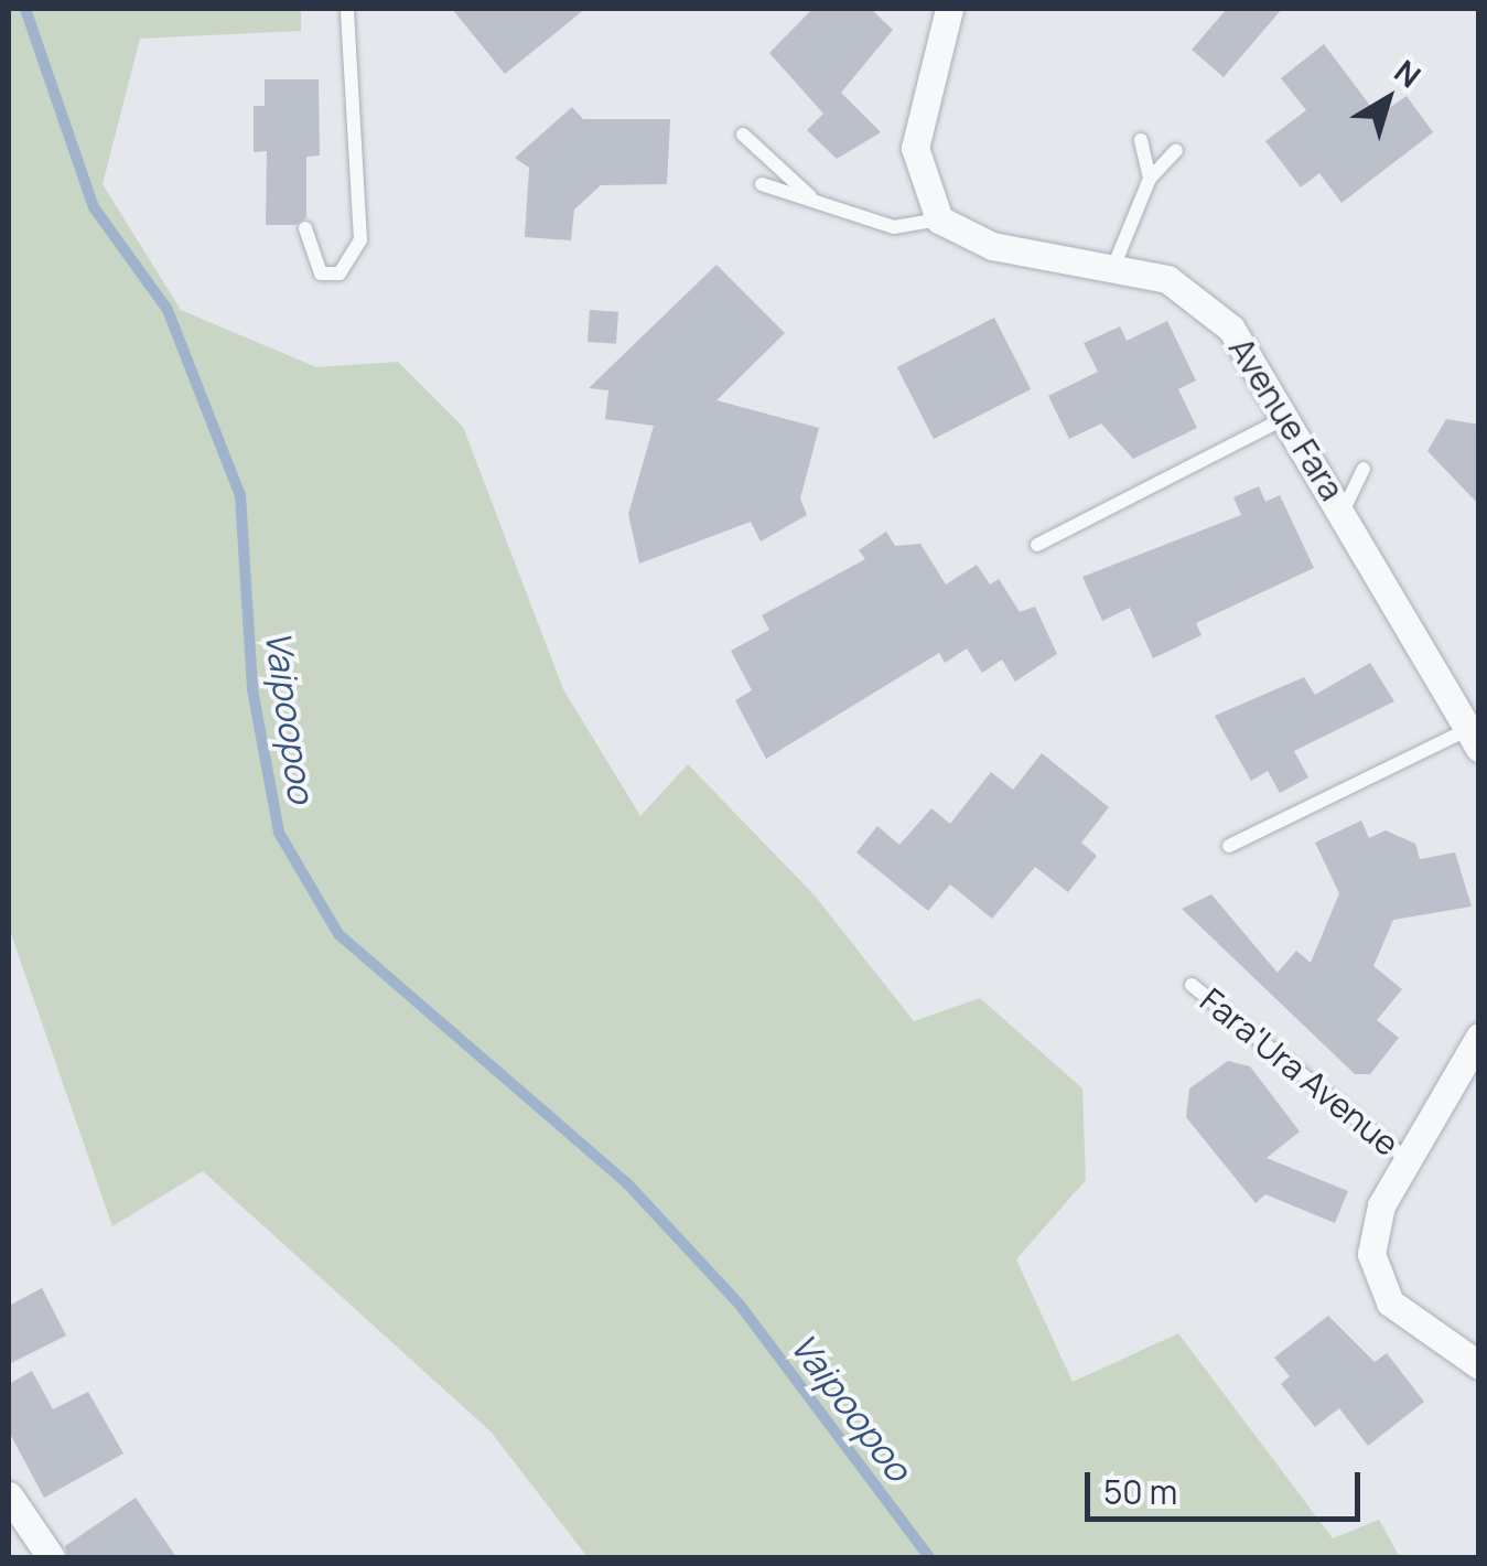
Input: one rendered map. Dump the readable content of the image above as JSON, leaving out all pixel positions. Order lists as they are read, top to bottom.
{
  "streets": {
    "street": ["Avenue Fara"],
    "lane": ["Fara'Ura Avenue"]
  },
  "water": ["Vaipoopoo"],
  "scale_bar": "50 m",
  "north": "top right"
}
